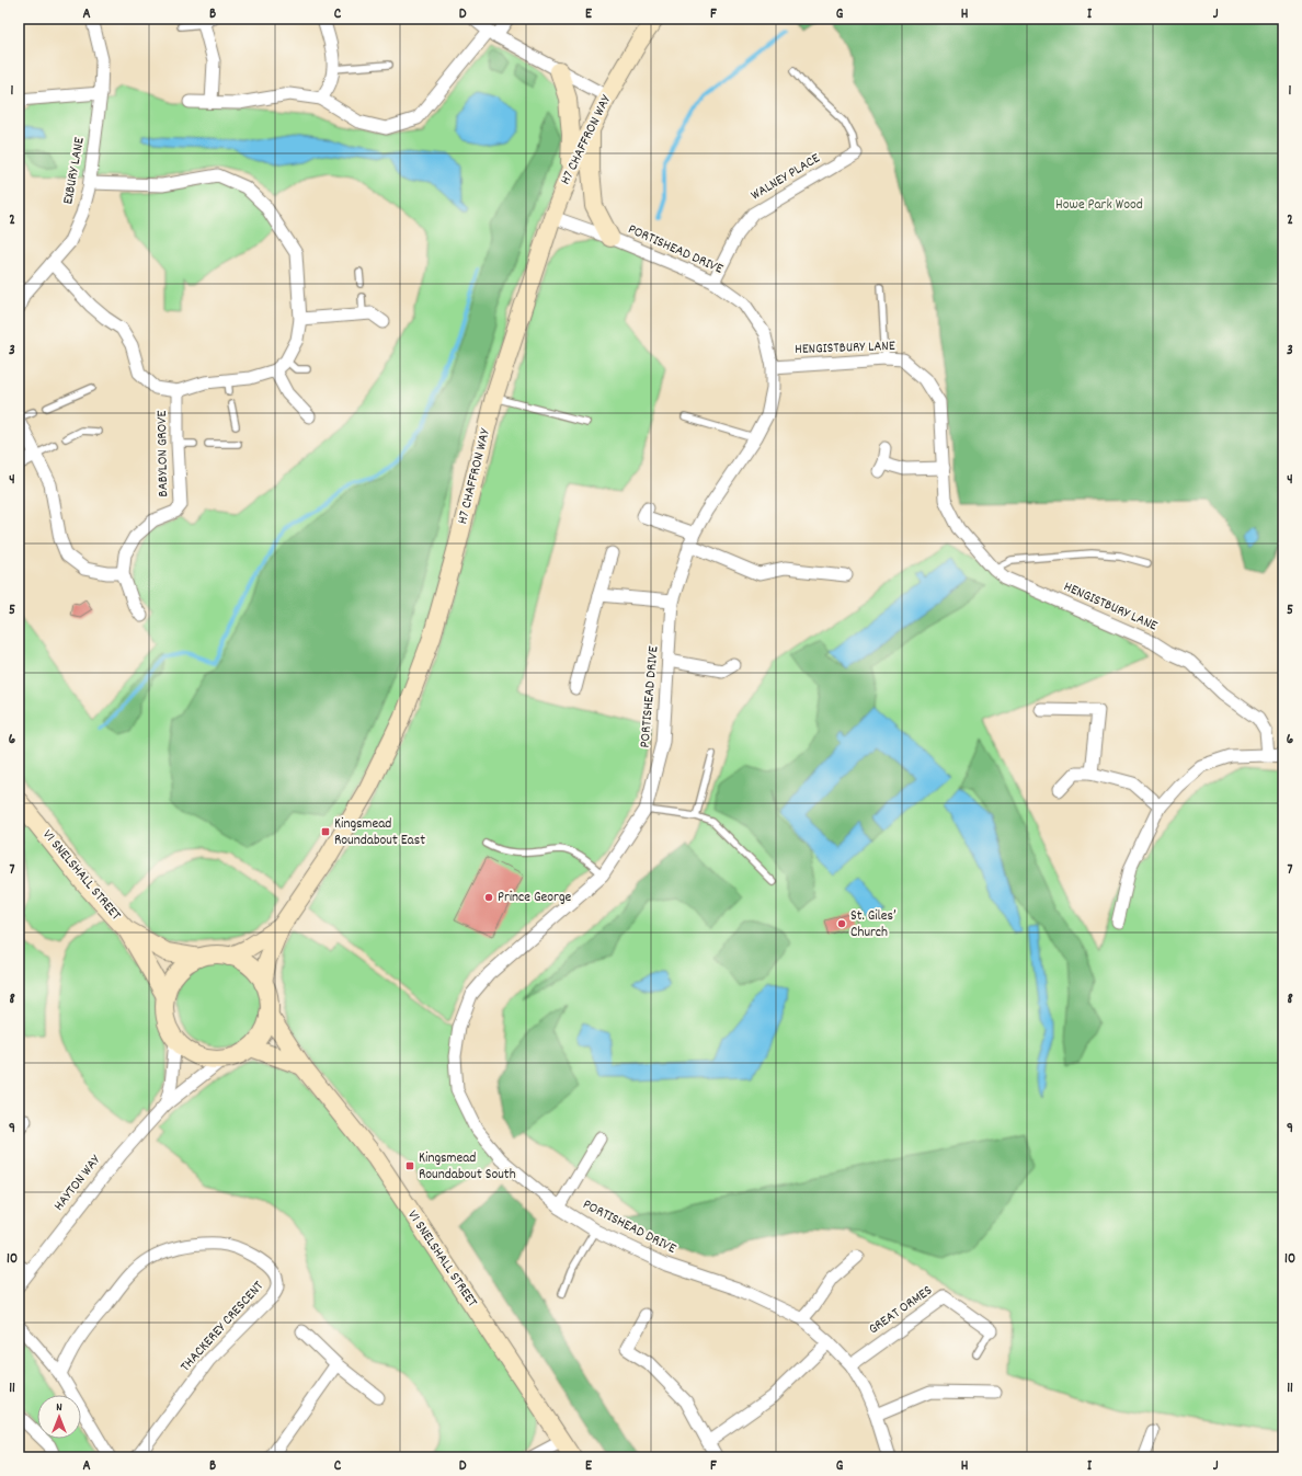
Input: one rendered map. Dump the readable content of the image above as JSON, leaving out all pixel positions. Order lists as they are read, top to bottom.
{
  "streets": {
    "street": [
      "H7 CHAFFRON WAY",
      "EXBURY LANE",
      "WALNEY PLACE",
      "PORTISHEAD DRIVE",
      "HENGISTBURY LANE",
      "BABYLON GROVE",
      "V1 SNELSHALL STREET",
      "HAYTON WAY",
      "GREAT ORMES",
      "THACKEREY CRESCENT"
    ]
  },
  "crossings": [
    ["H7 CHAFFRON WAY", "PORTISHEAD DRIVE"],
    ["H7 CHAFFRON WAY", "V1 SNELSHALL STREET"],
    ["H7 CHAFFRON WAY", "HAYTON WAY"],
    ["WALNEY PLACE", "PORTISHEAD DRIVE"],
    ["PORTISHEAD DRIVE", "HENGISTBURY LANE"],
    ["PORTISHEAD DRIVE", "GREAT ORMES"],
    ["V1 SNELSHALL STREET", "HAYTON WAY"]
  ],
  "parks": ["Howe Park Wood"],
  "places": {
    "transit": ["Kingsmead Roundabout East", "Kingsmead Roundabout South"],
    "other": ["Prince George", "St. Giles’ Church"]
  },
  "north": "top",
  "grid": {
    "columns": [
      "A",
      "B",
      "C",
      "D",
      "E",
      "F",
      "G",
      "H",
      "I",
      "J"
    ],
    "rows": [
      "1",
      "2",
      "3",
      "4",
      "5",
      "6",
      "7",
      "8",
      "9",
      "10",
      "11"
    ]
  }
}
